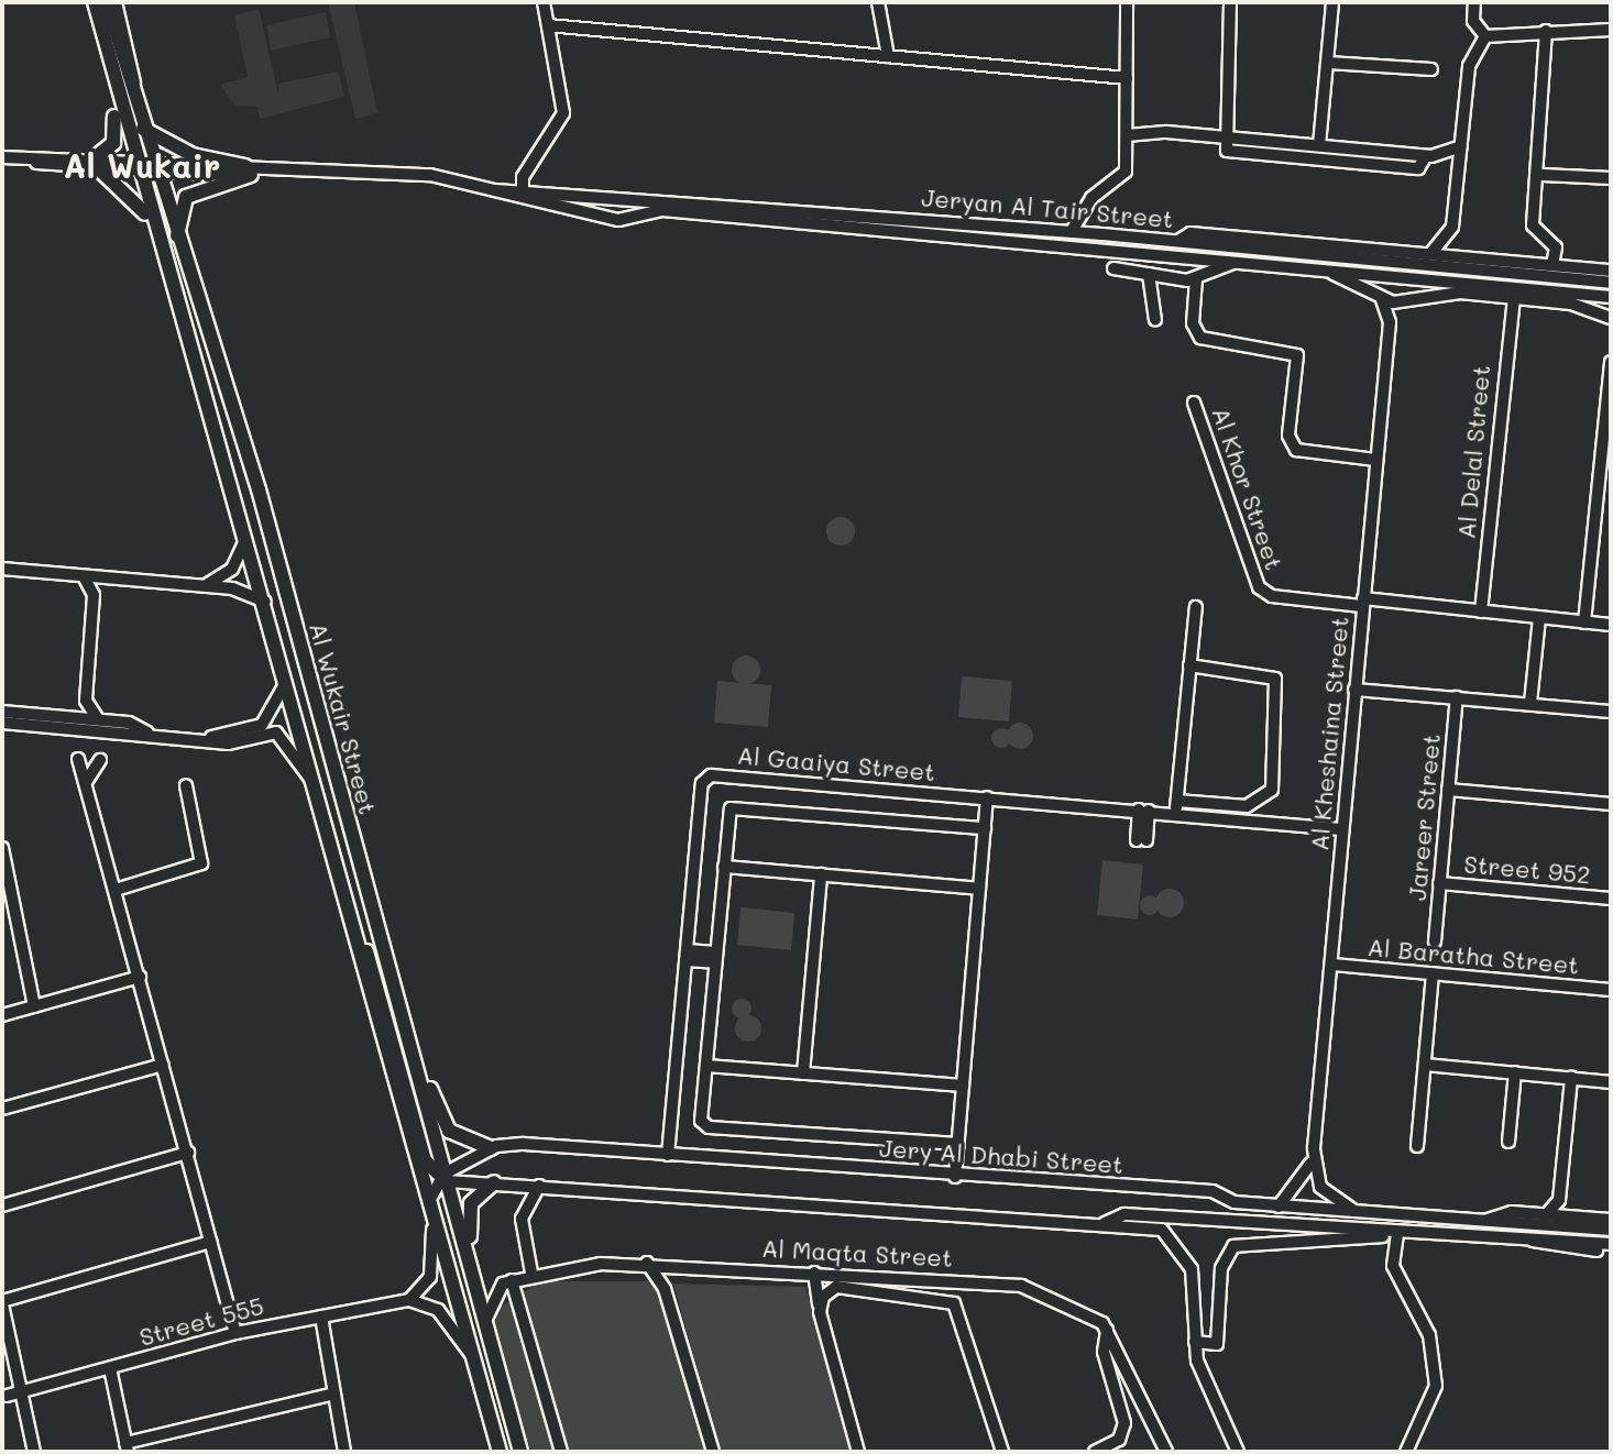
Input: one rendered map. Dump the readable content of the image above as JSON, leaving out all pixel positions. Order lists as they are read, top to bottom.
{
  "streets": {
    "main road": ["Al Wukair Street"],
    "street": [
      "Jeryan Al Tair Street",
      "Al Delal Street",
      "Al Khor Street",
      "Al Kheshaina Street",
      "Al Gaaiya Street",
      "Jareer Street",
      "Street 952",
      "Al Baratha Street",
      "Jery Al Dhabi Street",
      "Al Maqta Street",
      "Street 555"
    ]
  },
  "crossings": [
    ["Jeryan Al Tair Street", "Al Delal Street"],
    ["Jeryan Al Tair Street", "Al Wukair Street"],
    ["Jeryan Al Tair Street", "Al Kheshaina Street"],
    ["Al Khor Street", "Al Kheshaina Street"],
    ["Al Wukair Street", "Jery Al Dhabi Street"],
    ["Al Kheshaina Street", "Al Gaaiya Street"],
    ["Al Kheshaina Street", "Al Baratha Street"],
    ["Al Gaaiya Street", "Jery Al Dhabi Street"],
    ["Jareer Street", "Street 952"]
  ],
  "districts": ["Al Wukair"]
}
